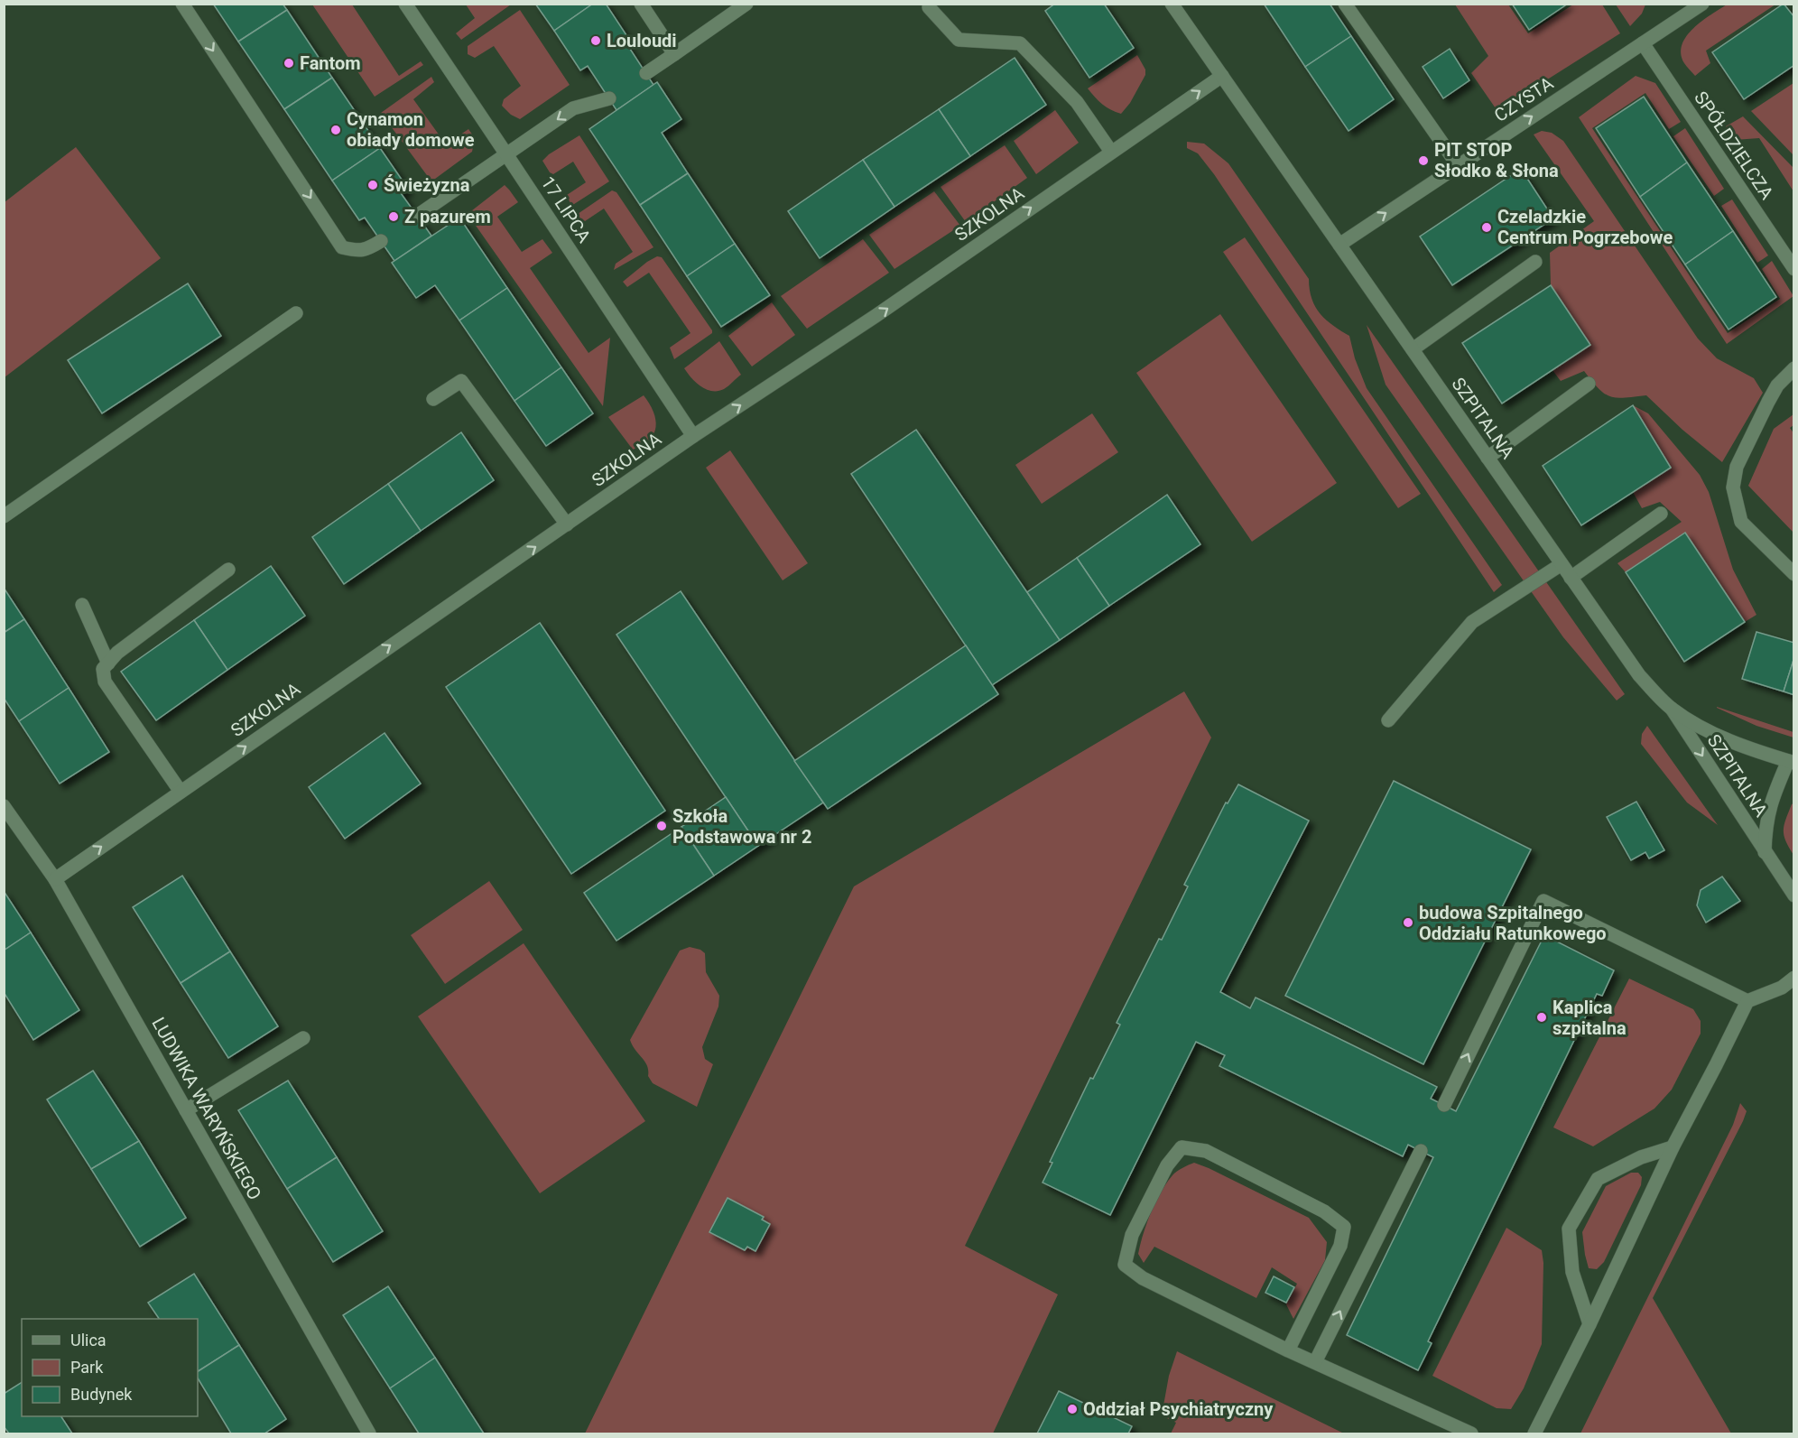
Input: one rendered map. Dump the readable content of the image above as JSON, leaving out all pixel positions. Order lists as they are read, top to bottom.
{
  "streets": {
    "street": [
      "CZYSTA",
      "SPÓŁDZIELCZA",
      "17 LIPCA",
      "SZKOLNA",
      "SZPITALNA",
      "LUDWIKA WARYŃSKIEGO"
    ]
  },
  "crossings": [
    ["CZYSTA", "SPÓŁDZIELCZA"],
    ["CZYSTA", "SZPITALNA"],
    ["17 LIPCA", "SZKOLNA"],
    ["SZKOLNA", "SZPITALNA"],
    ["SZKOLNA", "LUDWIKA WARYŃSKIEGO"]
  ],
  "one_way": ["CZYSTA", "SZKOLNA"],
  "places": [
    "Louloudi",
    "Fantom",
    "Cynamon obiady domowe",
    "PIT STOP Słodko & Słona",
    "Świeżyzna",
    "Z pazurem",
    "Czeladzkie Centrum Pogrzebowe",
    "Szkoła Podstawowa nr 2",
    "budowa Szpitalnego Oddziału Ratunkowego",
    "Kaplica szpitalna",
    "Oddział Psychiatryczny"
  ],
  "legend": ["Ulica", "Park", "Budynek"]
}
